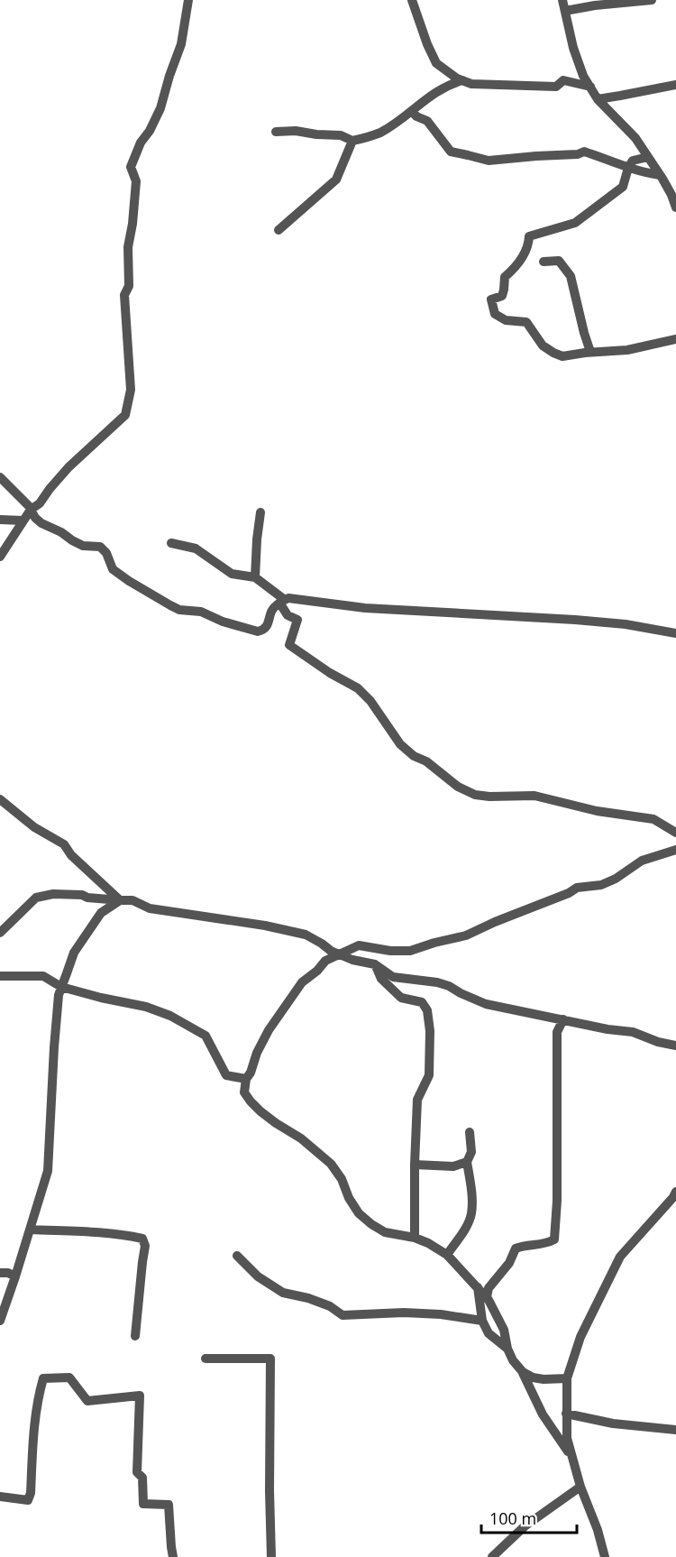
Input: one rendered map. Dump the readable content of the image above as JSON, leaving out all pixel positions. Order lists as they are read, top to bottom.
{
  "scale_bar": "100 m"
}
